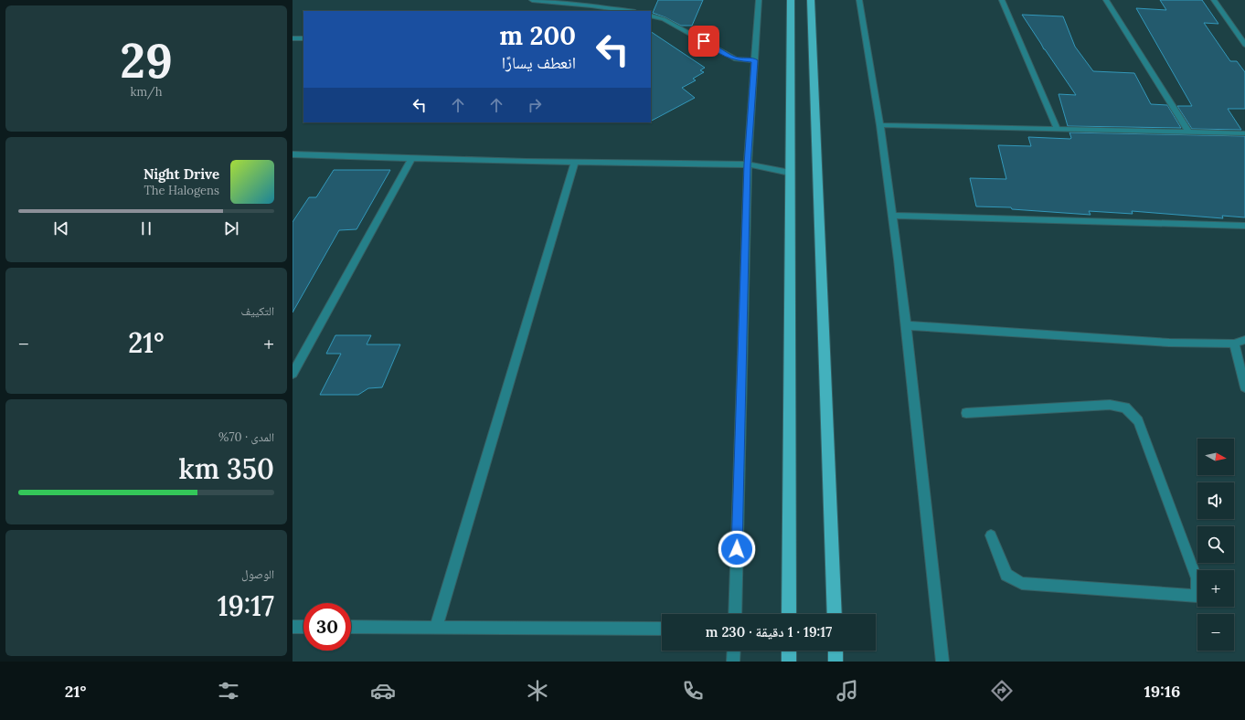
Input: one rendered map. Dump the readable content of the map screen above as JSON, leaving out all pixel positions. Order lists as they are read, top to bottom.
{
  "north": "right",
  "page": {
    "tile": [
      ["29", "km/h"],
      "التكييف",
      ["المدى · 70%", "350 km"],
      ["الوصول", "19:17"]
    ],
    "turn": ["200 m", "انعطف يسارًا"],
    "song": ["Night Drive", "The Halogens"],
    "heat": ["−", "21°", "+"],
    "map_buttons": ["+", "−"],
    "limit": "30",
    "trip": "19:17 · 1 دقيقة · 230 m",
    "tabs": ["19:16", "21°"]
  }
}
